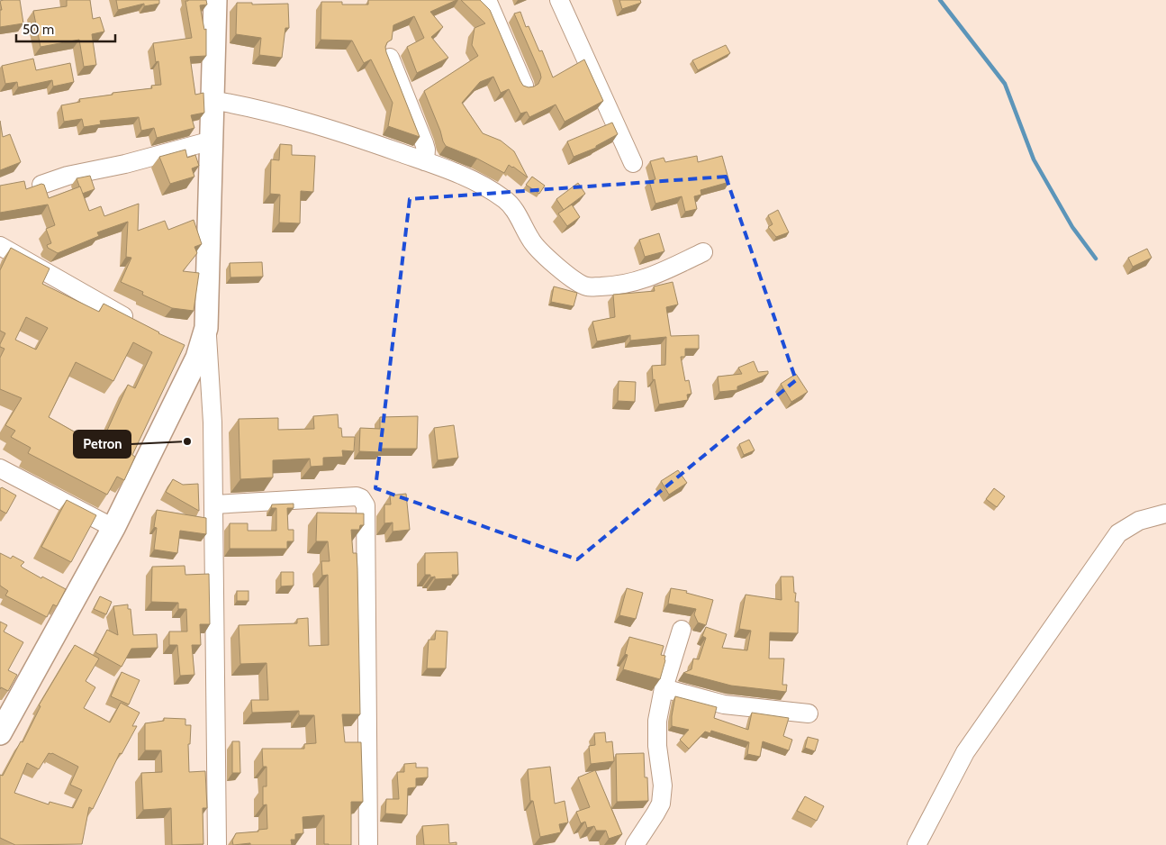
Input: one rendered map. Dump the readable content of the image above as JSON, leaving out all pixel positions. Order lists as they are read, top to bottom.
{
  "places": ["Petron"],
  "scale_bar": "50 m"
}
